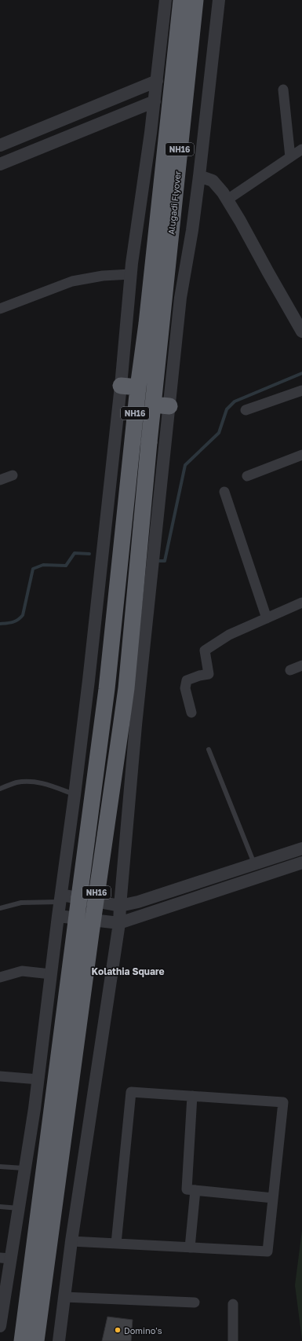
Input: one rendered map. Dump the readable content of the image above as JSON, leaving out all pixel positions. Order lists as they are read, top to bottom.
{
  "streets": {
    "highway": ["NH16", "Alugadi Flyover"]
  },
  "crossings": [
    ["NH16", "Alugadi Flyover"]
  ],
  "districts": ["Kolathia Square"],
  "places": ["Domino's"]
}
